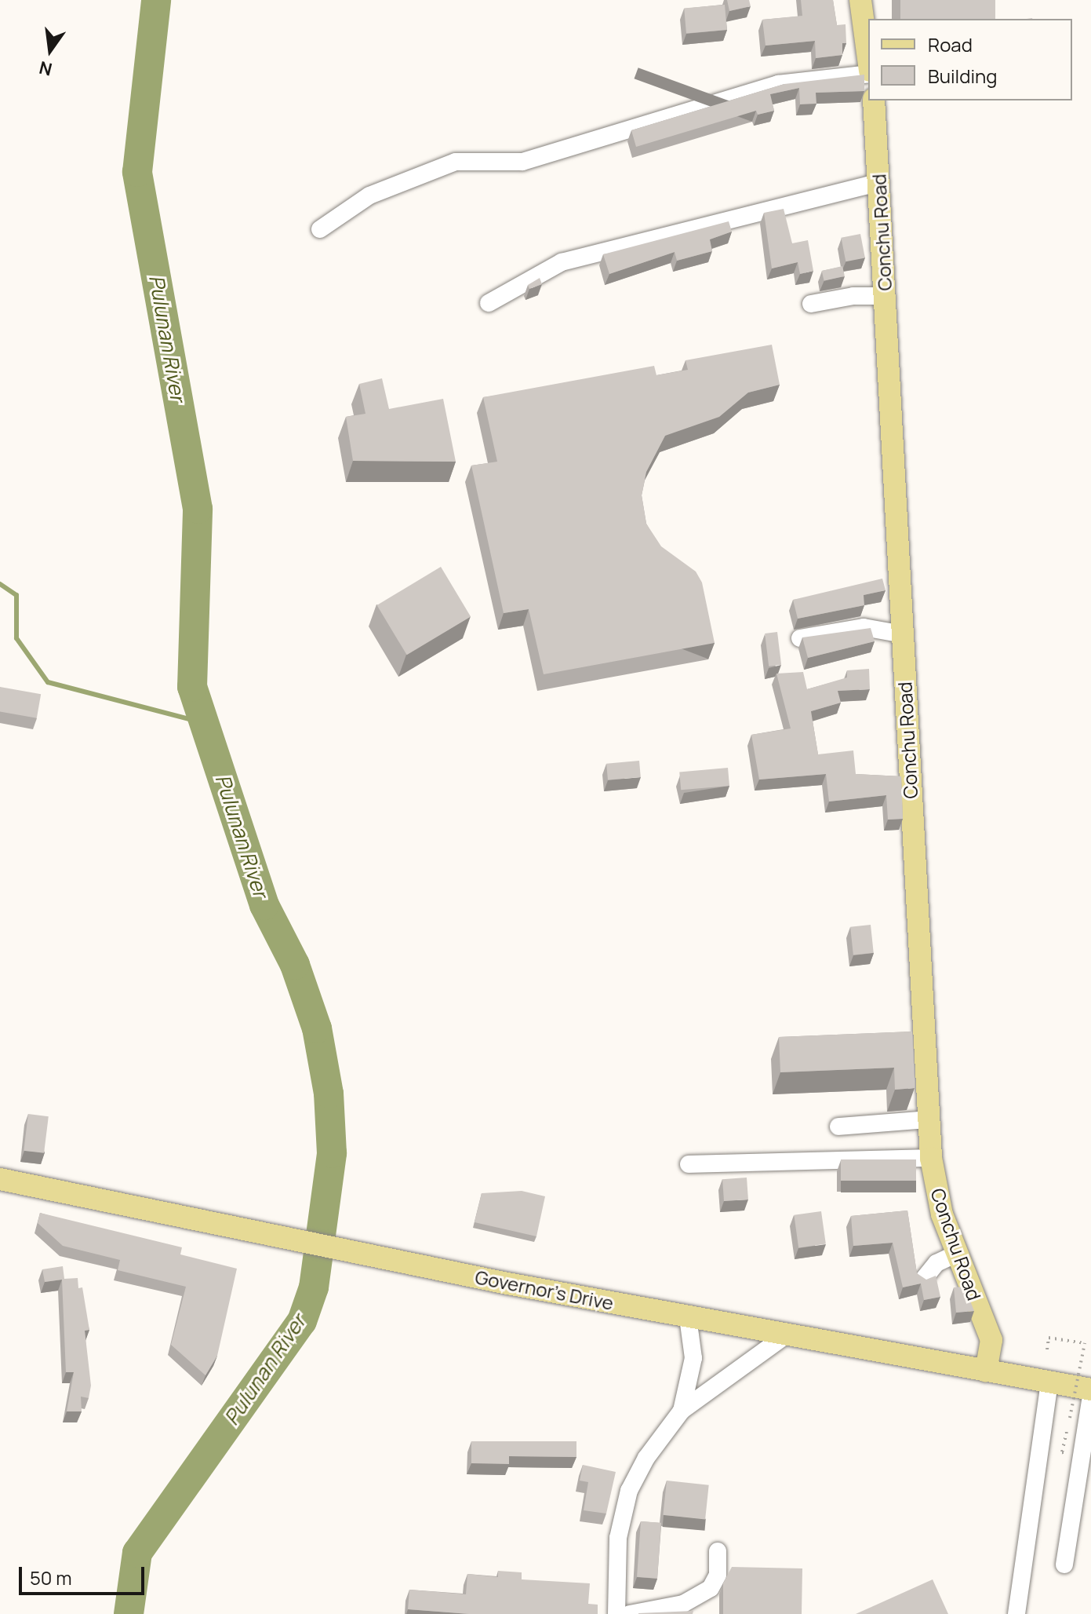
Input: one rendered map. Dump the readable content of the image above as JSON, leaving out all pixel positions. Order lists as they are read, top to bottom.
{
  "streets": {
    "main road": ["Conchu Road", "Governor's Drive"]
  },
  "crossings": [
    ["Conchu Road", "Governor's Drive"]
  ],
  "water": ["Pulunan River"],
  "legend": ["Road", "Building"],
  "scale_bar": "50 m",
  "north": "bottom"
}
